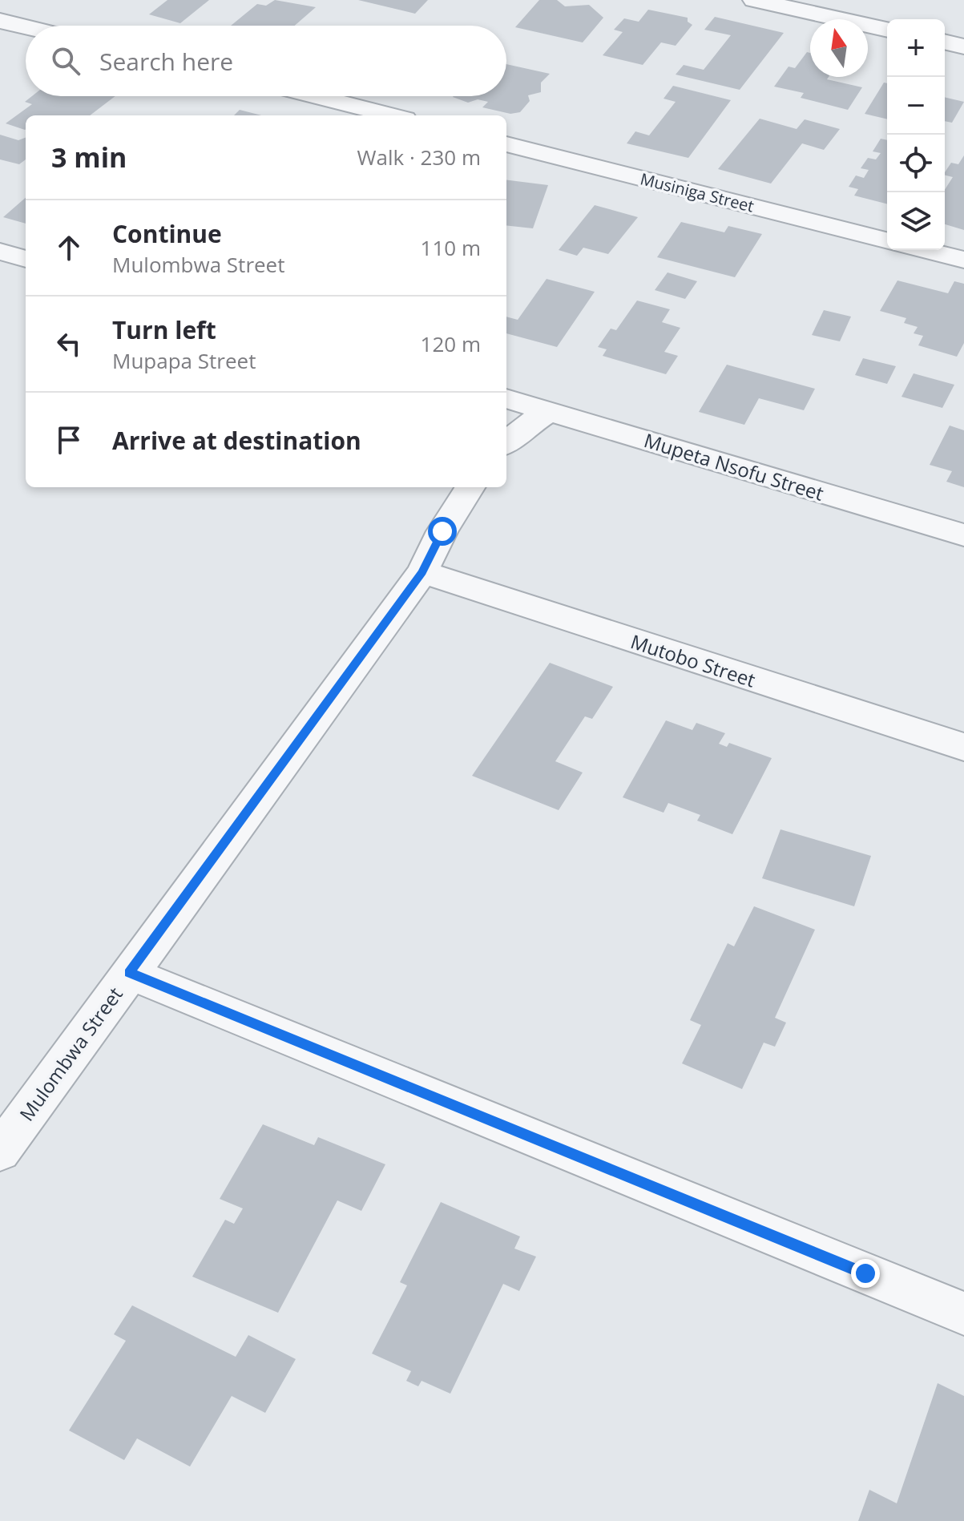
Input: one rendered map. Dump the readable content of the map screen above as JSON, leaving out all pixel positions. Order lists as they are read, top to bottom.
{
  "streets": {
    "street": [
      "Musiniga Street",
      "Mupeta Nsofu Street",
      "Mutobo Street",
      "Mulombwa Street"
    ]
  },
  "crossings": [
    ["Mutobo Street", "Mulombwa Street"]
  ],
  "north": "top",
  "page": {
    "map_buttons": ["+", "−"],
    "search": "Search here",
    "heading": ["3 min", "Walk · 230 m"],
    "list": [
      ["Continue", "Mulombwa Street", "110 m"],
      ["Turn left", "Mupapa Street", "120 m"],
      "Arrive at destination"
    ]
  }
}
